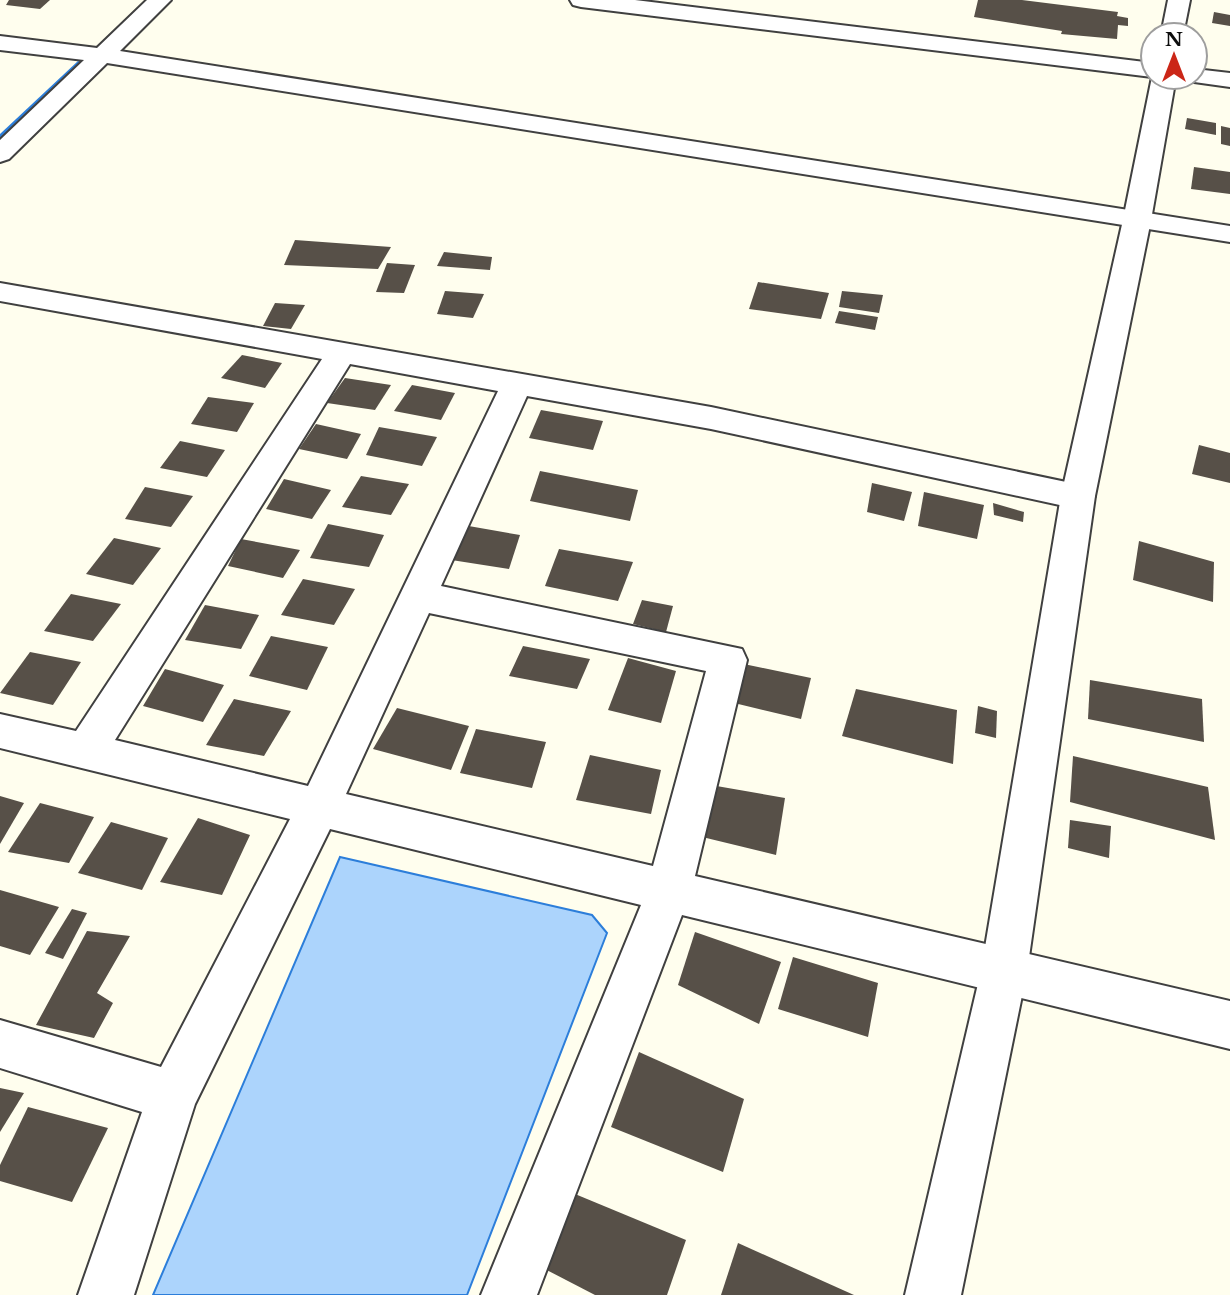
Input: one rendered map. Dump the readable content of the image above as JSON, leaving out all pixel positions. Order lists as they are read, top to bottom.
{
  "north": "top"
}
